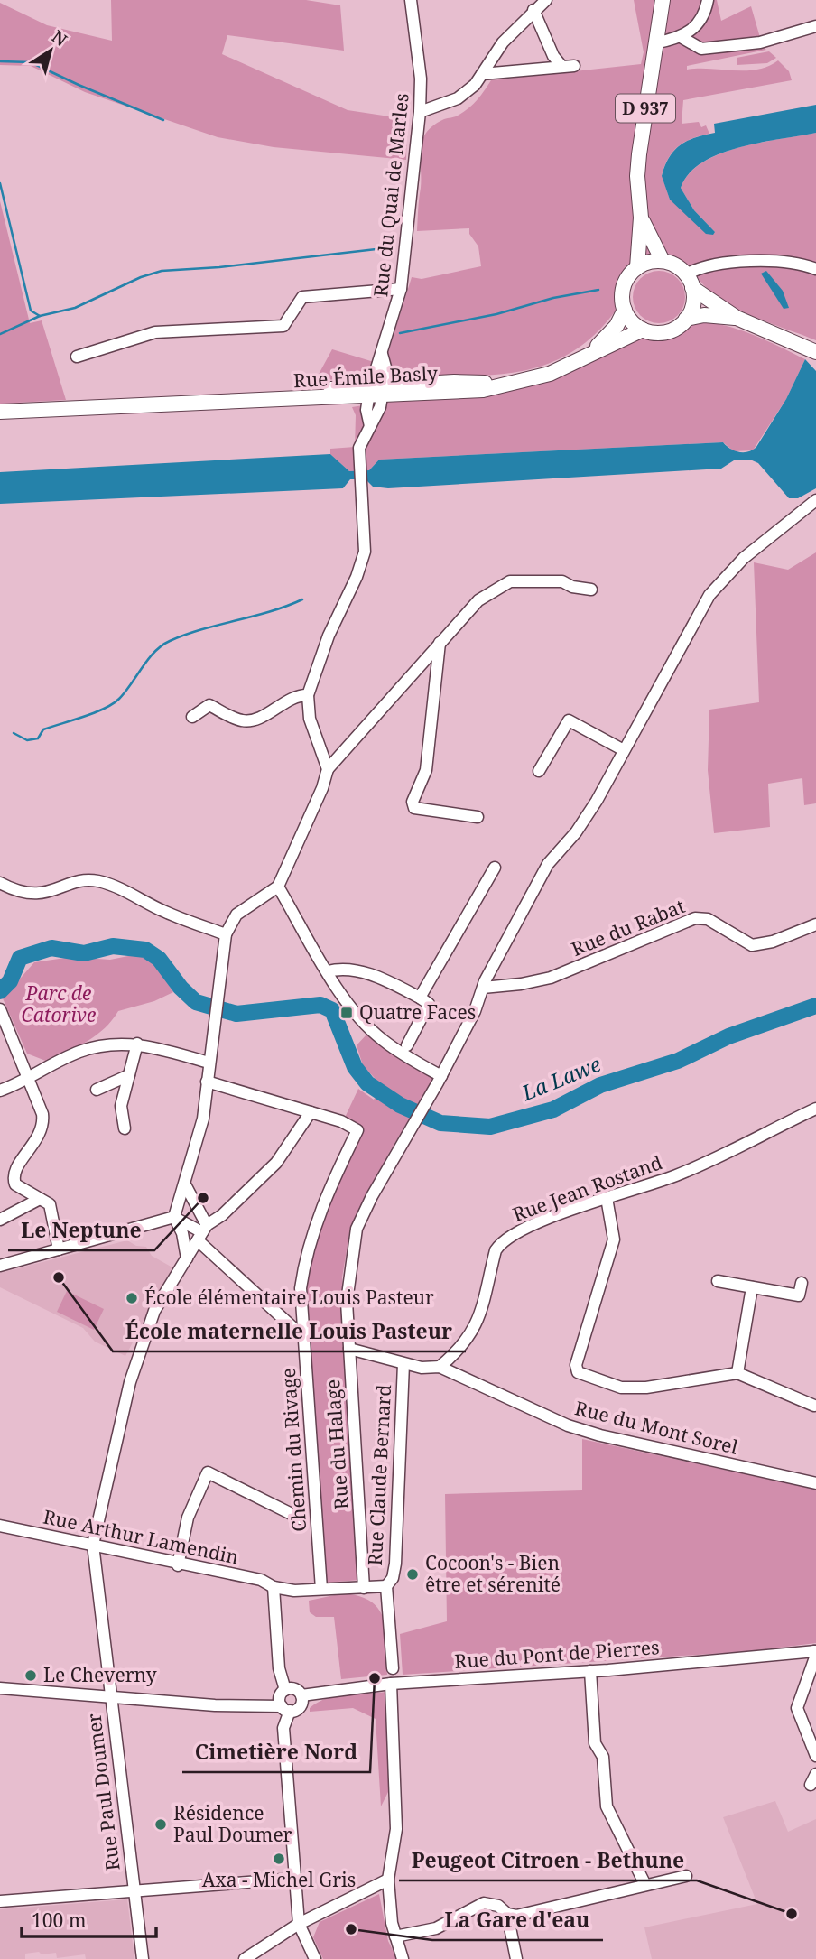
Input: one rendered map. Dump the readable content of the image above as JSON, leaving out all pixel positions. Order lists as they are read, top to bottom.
{
  "streets": {
    "main road": ["D 937", "Rue Émile Basly"],
    "street": [
      "Rue du Quai de Marles",
      "Rue du Rabat",
      "Rue Jean Rostand",
      "Rue du Mont Sorel",
      "Rue du Halage",
      "Chemin du Rivage",
      "Rue Claude Bernard",
      "Rue Arthur Lamendin",
      "Rue du Pont de Pierres",
      "Rue Paul Doumer"
    ]
  },
  "crossings": [
    ["D 937", "Rue Émile Basly"],
    ["Rue du Quai de Marles", "Rue Émile Basly"],
    ["Rue du Rabat", "Rue du Halage"],
    ["Rue Jean Rostand", "Rue du Mont Sorel"],
    ["Rue du Mont Sorel", "Rue du Halage"],
    ["Rue du Mont Sorel", "Rue Claude Bernard"],
    ["Rue du Halage", "Rue Arthur Lamendin"],
    ["Chemin du Rivage", "Rue Arthur Lamendin"],
    ["Chemin du Rivage", "Rue Paul Doumer"],
    ["Rue Claude Bernard", "Rue Arthur Lamendin"],
    ["Rue Arthur Lamendin", "Rue Paul Doumer"]
  ],
  "water": ["La Lawe"],
  "parks": ["Parc de Catorive"],
  "places": {
    "transit": ["Quatre Faces"],
    "other": [
      "Le Neptune",
      "École maternelle Louis Pasteur",
      "École élémentaire Louis Pasteur",
      "Cocoon's - Bien être et sérenité",
      "Le Cheverny",
      "Cimetière Nord",
      "Résidence Paul Doumer",
      "Axa - Michel Gris",
      "Peugeot Citroen - Bethune",
      "La Gare d'eau"
    ]
  },
  "scale_bar": "100 m",
  "north": "top right"
}
